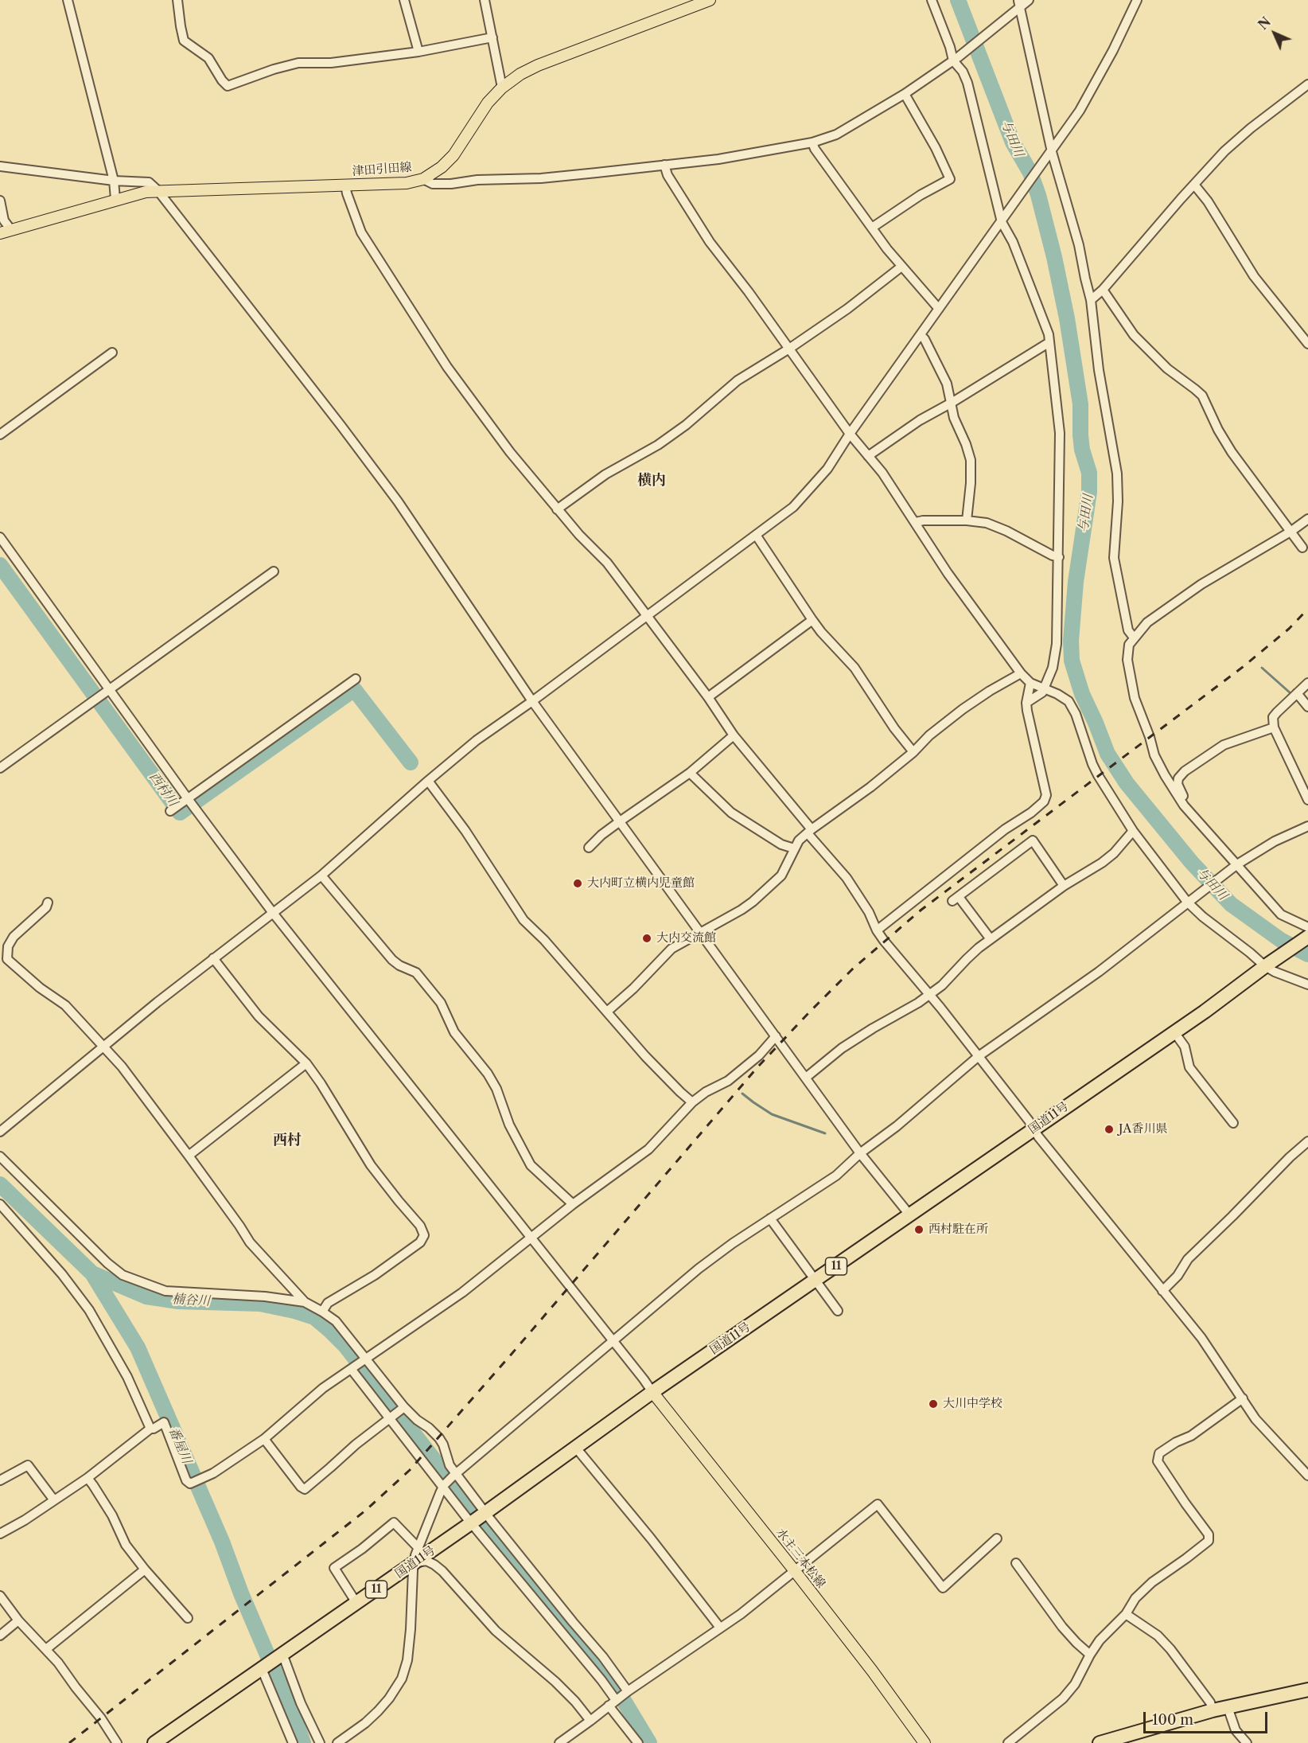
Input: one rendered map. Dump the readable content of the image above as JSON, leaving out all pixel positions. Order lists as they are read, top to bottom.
{
  "streets": {
    "highway": ["国道11号", "11"],
    "main road": ["津田引田線", "水主三本松線"]
  },
  "crossings": [
    ["国道11号", "水主三本松線"]
  ],
  "districts": ["横内", "西村"],
  "water": [
    "与田川",
    "西村川",
    "楠谷川",
    "番屋川"
  ],
  "places": [
    "大内町立横内児童館",
    "大内交流館",
    "JA香川県",
    "西村駐在所",
    "大川中学校"
  ],
  "scale_bar": "100 m",
  "north": "top left"
}
